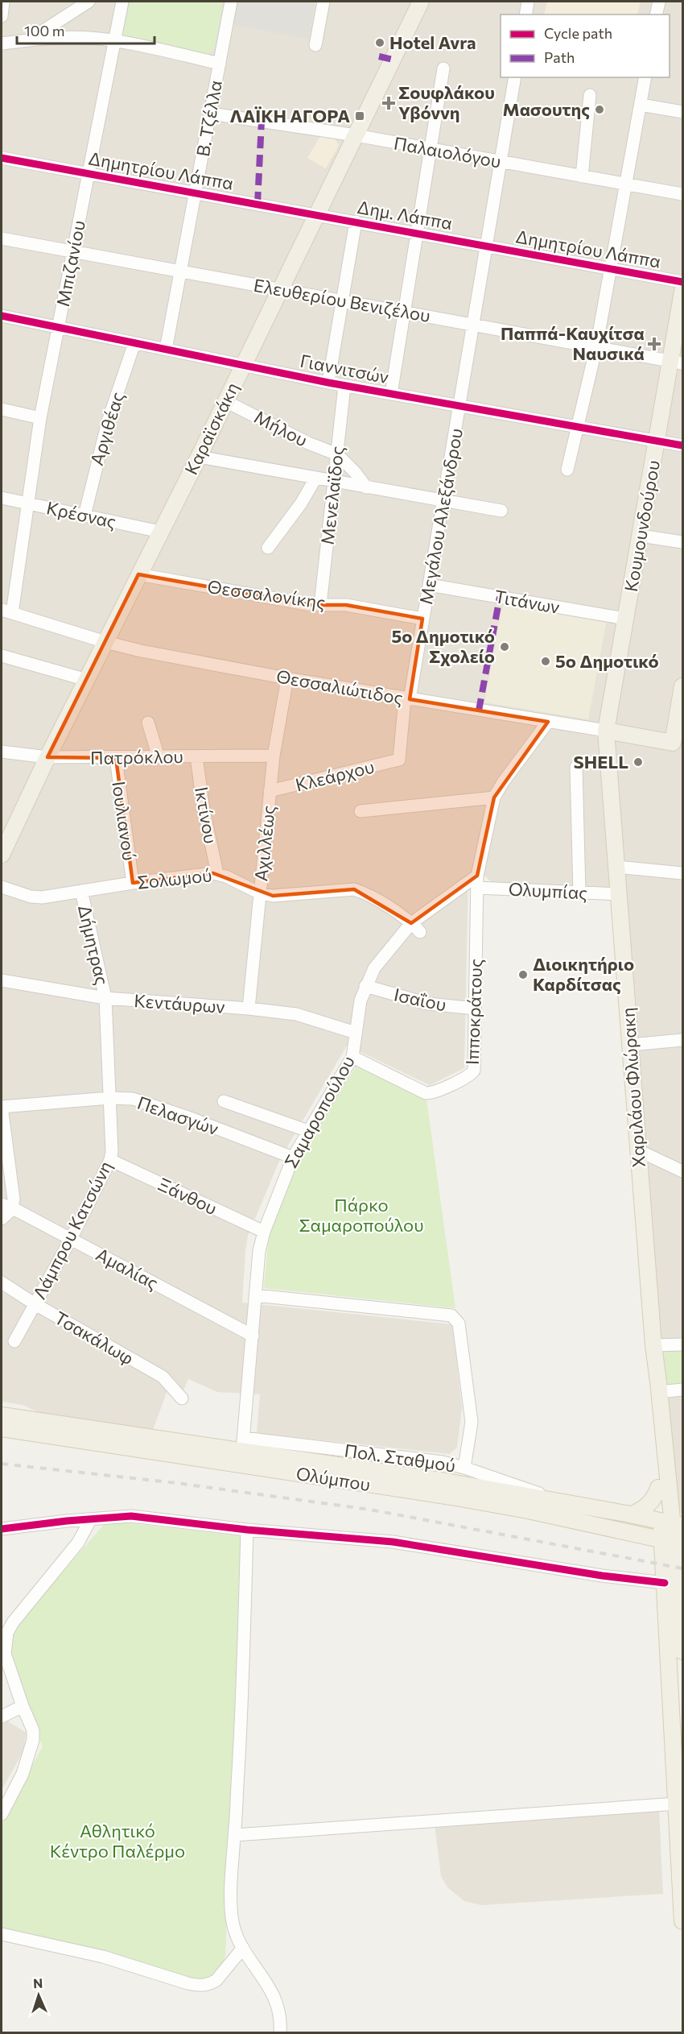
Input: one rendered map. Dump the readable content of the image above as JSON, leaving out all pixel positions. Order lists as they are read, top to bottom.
{
  "streets": {
    "main road": [
      "Καραϊσκάκη",
      "Κουμουνδούρου",
      "Θεσσαλιώτιδος",
      "Χαριλάου Φλώρακη",
      "Ολύμπου"
    ],
    "street": [
      "Β. Τζέλλα",
      "Παλαιολόγου",
      "Δημητρίου Λάππα",
      "Δημ. Λάππα",
      "Μπιζανίου",
      "Ελευθερίου Βενιζέλου",
      "Γιαννιτσών",
      "Αργιθέας",
      "Μήλου",
      "Μενελαϊδος",
      "Κρέσνας",
      "Μεγάλου Αλεξάνδρου",
      "Θεσσαλονίκης",
      "Τιτάνων",
      "Πατρόκλου",
      "Κλεάρχου",
      "Ικτίνου",
      "Ιουλιανού",
      "Αχιλλέως",
      "Σολωμού",
      "Ολυμπίας",
      "Δήμητρας",
      "Ισαΐου",
      "Κεντάυρων",
      "Ιπποκράτους",
      "Σαμαροπούλου",
      "Πελασγών",
      "Ξάνθου",
      "Λάμπρου Κατσώνη",
      "Αμαλίας",
      "Τσακάλωφ",
      "Πολ. Σταθμού"
    ]
  },
  "crossings": [
    ["Β. Τζέλλα", "Παλαιολόγου"],
    ["Β. Τζέλλα", "Δημητρίου Λάππα"],
    ["Β. Τζέλλα", "Ελευθερίου Βενιζέλου"],
    ["Β. Τζέλλα", "Γιαννιτσών"],
    ["Παλαιολόγου", "Καραϊσκάκη"],
    ["Παλαιολόγου", "Μεγάλου Αλεξάνδρου"],
    ["Δημητρίου Λάππα", "Δημ. Λάππα"],
    ["Δημητρίου Λάππα", "Μπιζανίου"],
    ["Δημητρίου Λάππα", "Καραϊσκάκη"],
    ["Δημητρίου Λάππα", "Μεγάλου Αλεξάνδρου"],
    ["Δημ. Λάππα", "Καραϊσκάκη"],
    ["Δημ. Λάππα", "Μεγάλου Αλεξάνδρου"],
    ["Μπιζανίου", "Ελευθερίου Βενιζέλου"],
    ["Μπιζανίου", "Γιαννιτσών"],
    ["Μπιζανίου", "Κρέσνας"],
    ["Μπιζανίου", "Θεσσαλιώτιδος"],
    ["Ελευθερίου Βενιζέλου", "Καραϊσκάκη"],
    ["Ελευθερίου Βενιζέλου", "Μεγάλου Αλεξάνδρου"],
    ["Ελευθερίου Βενιζέλου", "Κουμουνδούρου"],
    ["Γιαννιτσών", "Αργιθέας"],
    ["Γιαννιτσών", "Καραϊσκάκη"],
    ["Γιαννιτσών", "Μενελαϊδος"],
    ["Γιαννιτσών", "Μεγάλου Αλεξάνδρου"],
    ["Γιαννιτσών", "Κουμουνδούρου"],
    ["Αργιθέας", "Κρέσνας"],
    ["Καραϊσκάκη", "Μήλου"],
    ["Καραϊσκάκη", "Κρέσνας"],
    ["Καραϊσκάκη", "Θεσσαλονίκης"],
    ["Καραϊσκάκη", "Θεσσαλιώτιδος"],
    ["Καραϊσκάκη", "Πατρόκλου"],
    ["Μήλου", "Μενελαϊδος"],
    ["Μενελαϊδος", "Θεσσαλονίκης"],
    ["Μεγάλου Αλεξάνδρου", "Θεσσαλονίκης"],
    ["Μεγάλου Αλεξάνδρου", "Τιτάνων"],
    ["Μεγάλου Αλεξάνδρου", "Θεσσαλιώτιδος"],
    ["Μεγάλου Αλεξάνδρου", "Κλεάρχου"],
    ["Κουμουνδούρου", "Τιτάνων"],
    ["Κουμουνδούρου", "Θεσσαλιώτιδος"],
    ["Κουμουνδούρου", "Χαριλάου Φλώρακη"],
    ["Θεσσαλιώτιδος", "Αχιλλέως"],
    ["Θεσσαλιώτιδος", "Χαριλάου Φλώρακη"],
    ["Πατρόκλου", "Ικτίνου"],
    ["Πατρόκλου", "Ιουλιανού"],
    ["Πατρόκλου", "Αχιλλέως"],
    ["Κλεάρχου", "Αχιλλέως"],
    ["Ικτίνου", "Σολωμού"],
    ["Ιουλιανού", "Σολωμού"],
    ["Αχιλλέως", "Σολωμού"],
    ["Αχιλλέως", "Κεντάυρων"],
    ["Σολωμού", "Δήμητρας"],
    ["Σολωμού", "Σαμαροπούλου"],
    ["Ολυμπίας", "Ιπποκράτους"],
    ["Ολυμπίας", "Χαριλάου Φλώρακη"],
    ["Ολυμπίας", "Σαμαροπούλου"],
    ["Δήμητρας", "Κεντάυρων"],
    ["Δήμητρας", "Λάμπρου Κατσώνη"],
    ["Ισαΐου", "Ιπποκράτους"],
    ["Ισαΐου", "Σαμαροπούλου"],
    ["Κεντάυρων", "Σαμαροπούλου"],
    ["Κεντάυρων", "Λάμπρου Κατσώνη"],
    ["Ιπποκράτους", "Σαμαροπούλου"],
    ["Χαριλάου Φλώρακη", "Ολύμπου"],
    ["Σαμαροπούλου", "Πελασγών"],
    ["Σαμαροπούλου", "Ξάνθου"],
    ["Σαμαροπούλου", "Αμαλίας"],
    ["Σαμαροπούλου", "Πολ. Σταθμού"],
    ["Σαμαροπούλου", "Ολύμπου"],
    ["Πελασγών", "Λάμπρου Κατσώνη"],
    ["Ξάνθου", "Λάμπρου Κατσώνη"],
    ["Λάμπρου Κατσώνη", "Αμαλίας"],
    ["Λάμπρου Κατσώνη", "Τσακάλωφ"],
    ["Πολ. Σταθμού", "Ολύμπου"]
  ],
  "parks": ["Πάρκο Σαμαροπούλου", "Αθλητικό Κέντρο Παλέρμο"],
  "places": {
    "other": [
      "Hotel Avra",
      "Μασουτης",
      "5ο Δημοτικό Σχολείο",
      "5ο Δημοτικό",
      "SHELL",
      "Διοικητήριο Καρδίτσας"
    ],
    "health": ["Σουφλάκου Υβόννη", "Παππά-Καυχίτσα Ναυσικά"],
    "transit": ["ΛΑΪΚΗ ΑΓΟΡΑ"]
  },
  "legend": ["Cycle path", "Path"],
  "scale_bar": "100 m",
  "north": "top"
}
